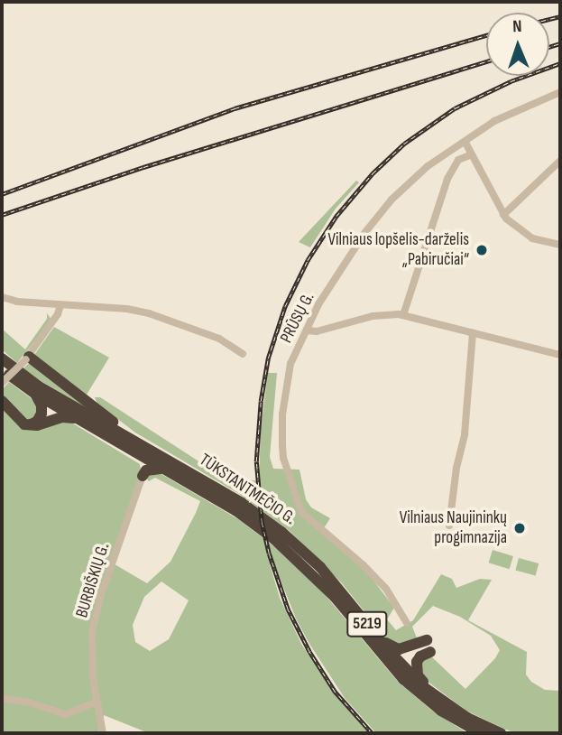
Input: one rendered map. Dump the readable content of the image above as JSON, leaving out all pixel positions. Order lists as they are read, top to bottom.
{
  "streets": {
    "highway": ["TŪKSTANTMEČIO G.", "5219"],
    "street": ["PRŪSŲ G.", "BURBIŠKIŲ G."]
  },
  "places": ["Vilniaus lopšelis-darželis „Pabiručiai“", "Vilniaus Naujininkų progimnazija"],
  "north": "top"
}
